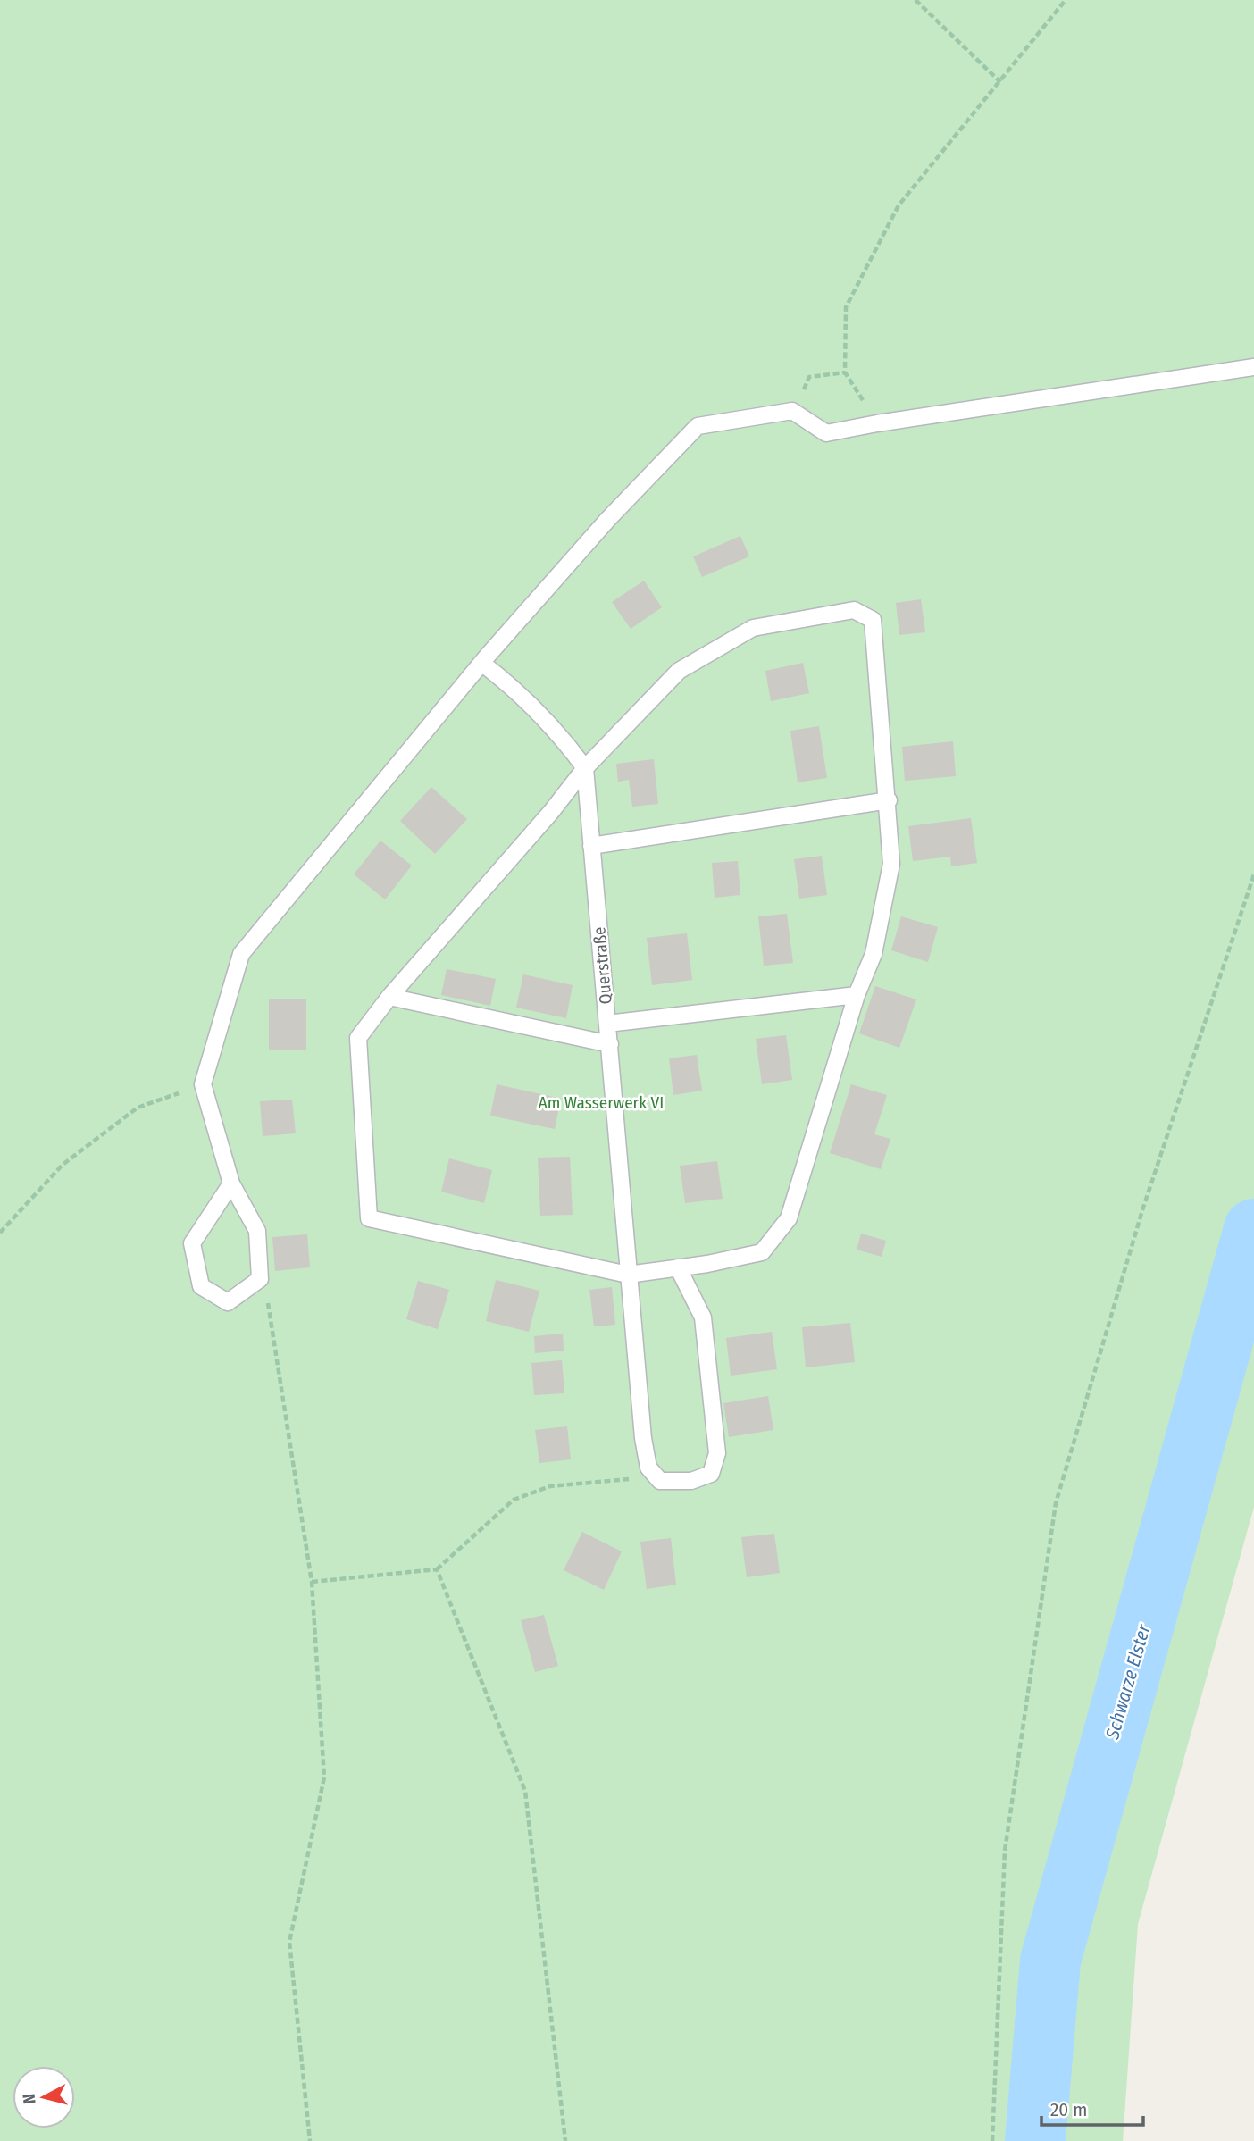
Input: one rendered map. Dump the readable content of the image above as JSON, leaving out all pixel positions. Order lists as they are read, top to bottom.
{
  "streets": {
    "lane": ["Querstraße"]
  },
  "water": ["Schwarze Elster"],
  "parks": ["Am Wasserwerk VI"],
  "scale_bar": "20 m",
  "north": "left"
}
